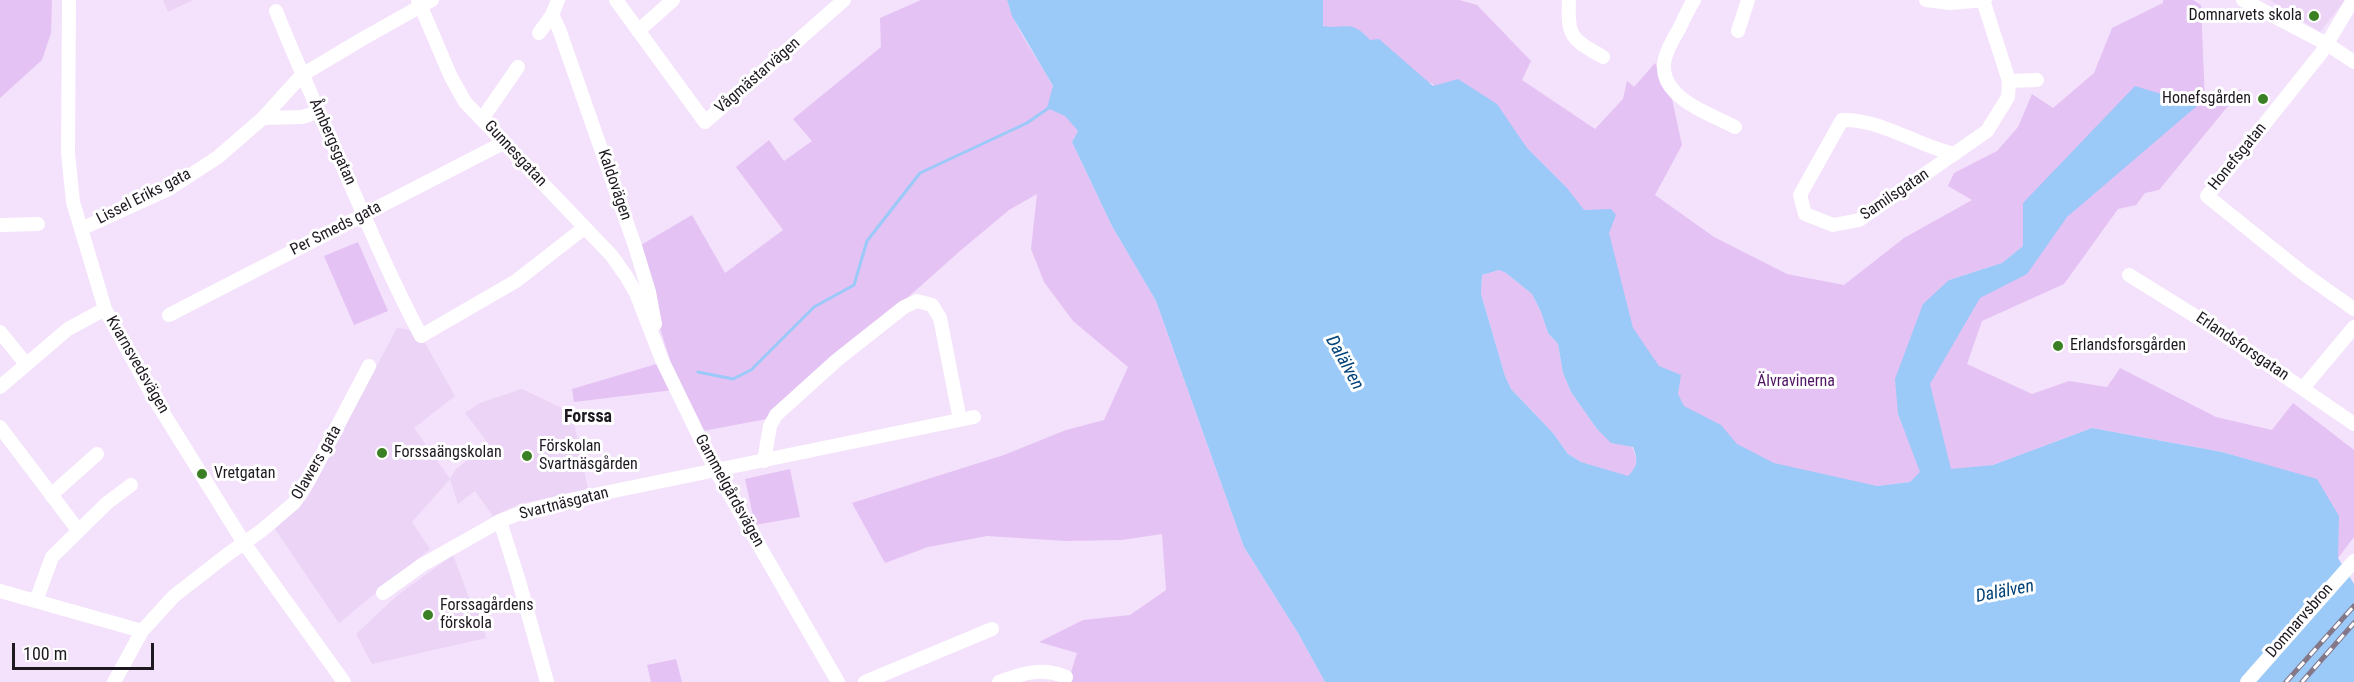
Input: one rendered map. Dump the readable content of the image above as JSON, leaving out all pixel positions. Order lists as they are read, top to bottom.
{
  "streets": {
    "street": [
      "Vågmästarvägen",
      "Åmbergsgatan",
      "Gunnesgatan",
      "Honefsgatan",
      "Kaldovägen",
      "Samilsgatan",
      "Lissel Eriks gata",
      "Per Smeds gata",
      "Erlandsforsgatan",
      "Kvarnsvedsvägen",
      "Olawers gata",
      "Gammelgårdsvägen",
      "Svartnäsgatan",
      "Domnarvsbron"
    ]
  },
  "crossings": [
    ["Åmbergsgatan", "Gunnesgatan"],
    ["Åmbergsgatan", "Lissel Eriks gata"],
    ["Åmbergsgatan", "Per Smeds gata"],
    ["Gunnesgatan", "Lissel Eriks gata"],
    ["Gunnesgatan", "Per Smeds gata"],
    ["Gunnesgatan", "Gammelgårdsvägen"],
    ["Kaldovägen", "Gammelgårdsvägen"],
    ["Lissel Eriks gata", "Kvarnsvedsvägen"],
    ["Kvarnsvedsvägen", "Olawers gata"],
    ["Gammelgårdsvägen", "Svartnäsgatan"]
  ],
  "districts": ["Forssa"],
  "water": ["Dalälven"],
  "parks": ["Älvravinerna"],
  "places": [
    "Domnarvets skola",
    "Honefsgården",
    "Erlandsforsgården",
    "Forssaängskolan",
    "Förskolan Svartnäsgården",
    "Vretgatan",
    "Forssagårdens förskola"
  ],
  "scale_bar": "100 m"
}
